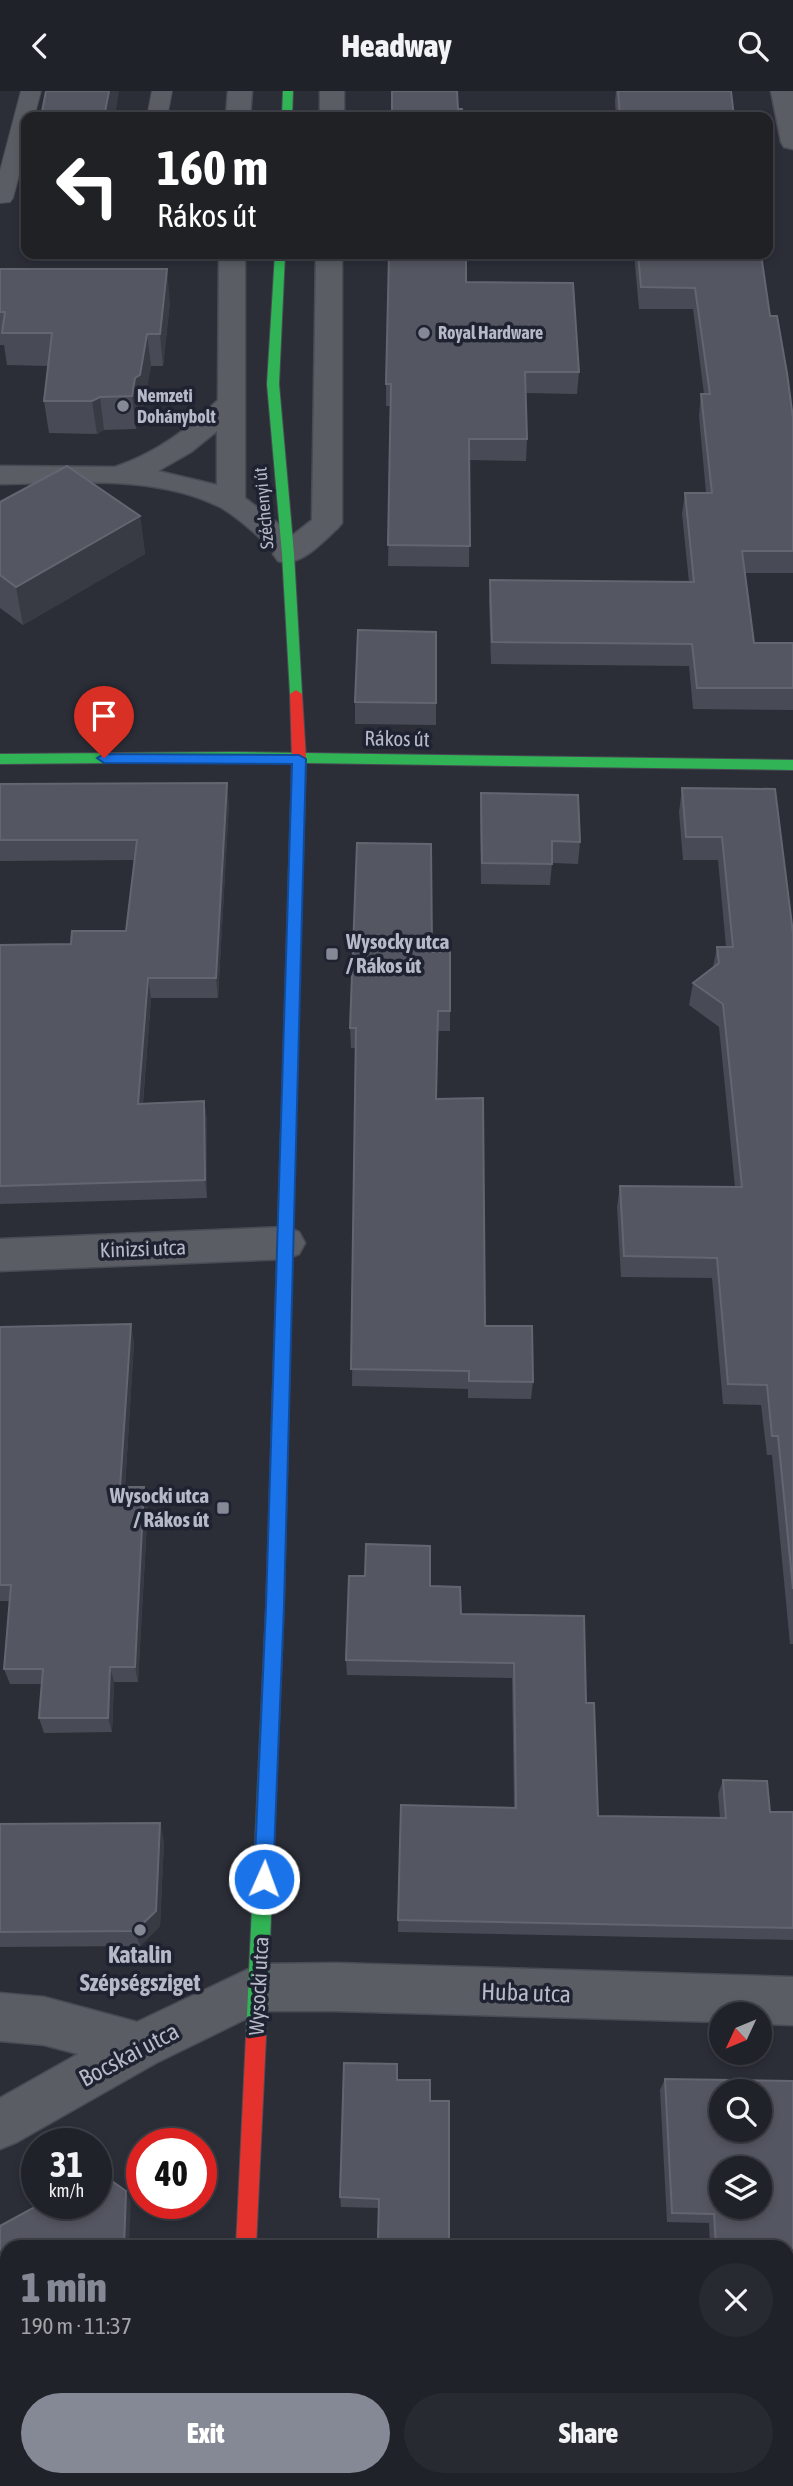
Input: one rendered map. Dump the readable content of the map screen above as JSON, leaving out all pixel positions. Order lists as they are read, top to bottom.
{
  "streets": {
    "street": [
      "Széchenyi út",
      "Rákos út",
      "Kinizsi utca",
      "Wysocki utca",
      "Huba utca",
      "Bocskai utca"
    ]
  },
  "crossings": [
    ["Széchenyi út", "Rákos út"],
    ["Széchenyi út", "Wysocki utca"],
    ["Rákos út", "Wysocki utca"],
    ["Kinizsi utca", "Wysocki utca"],
    ["Wysocki utca", "Huba utca"],
    ["Wysocki utca", "Bocskai utca"],
    ["Huba utca", "Bocskai utca"]
  ],
  "places": {
    "other": ["Royal Hardware", "Nemzeti Dohánybolt", "Katalin Szépségsziget"],
    "transit": ["Wysocky utca / Rákos út", "Wysocki utca / Rákos út"]
  },
  "north": "bottom left",
  "page": {
    "header": "Headway",
    "turn": ["160 m", "Rákos út"],
    "speed": "31 km/h",
    "limit": "40",
    "heading": ["1 min", "190 m · 11:37"],
    "buttons": ["Exit", "Share"]
  }
}
